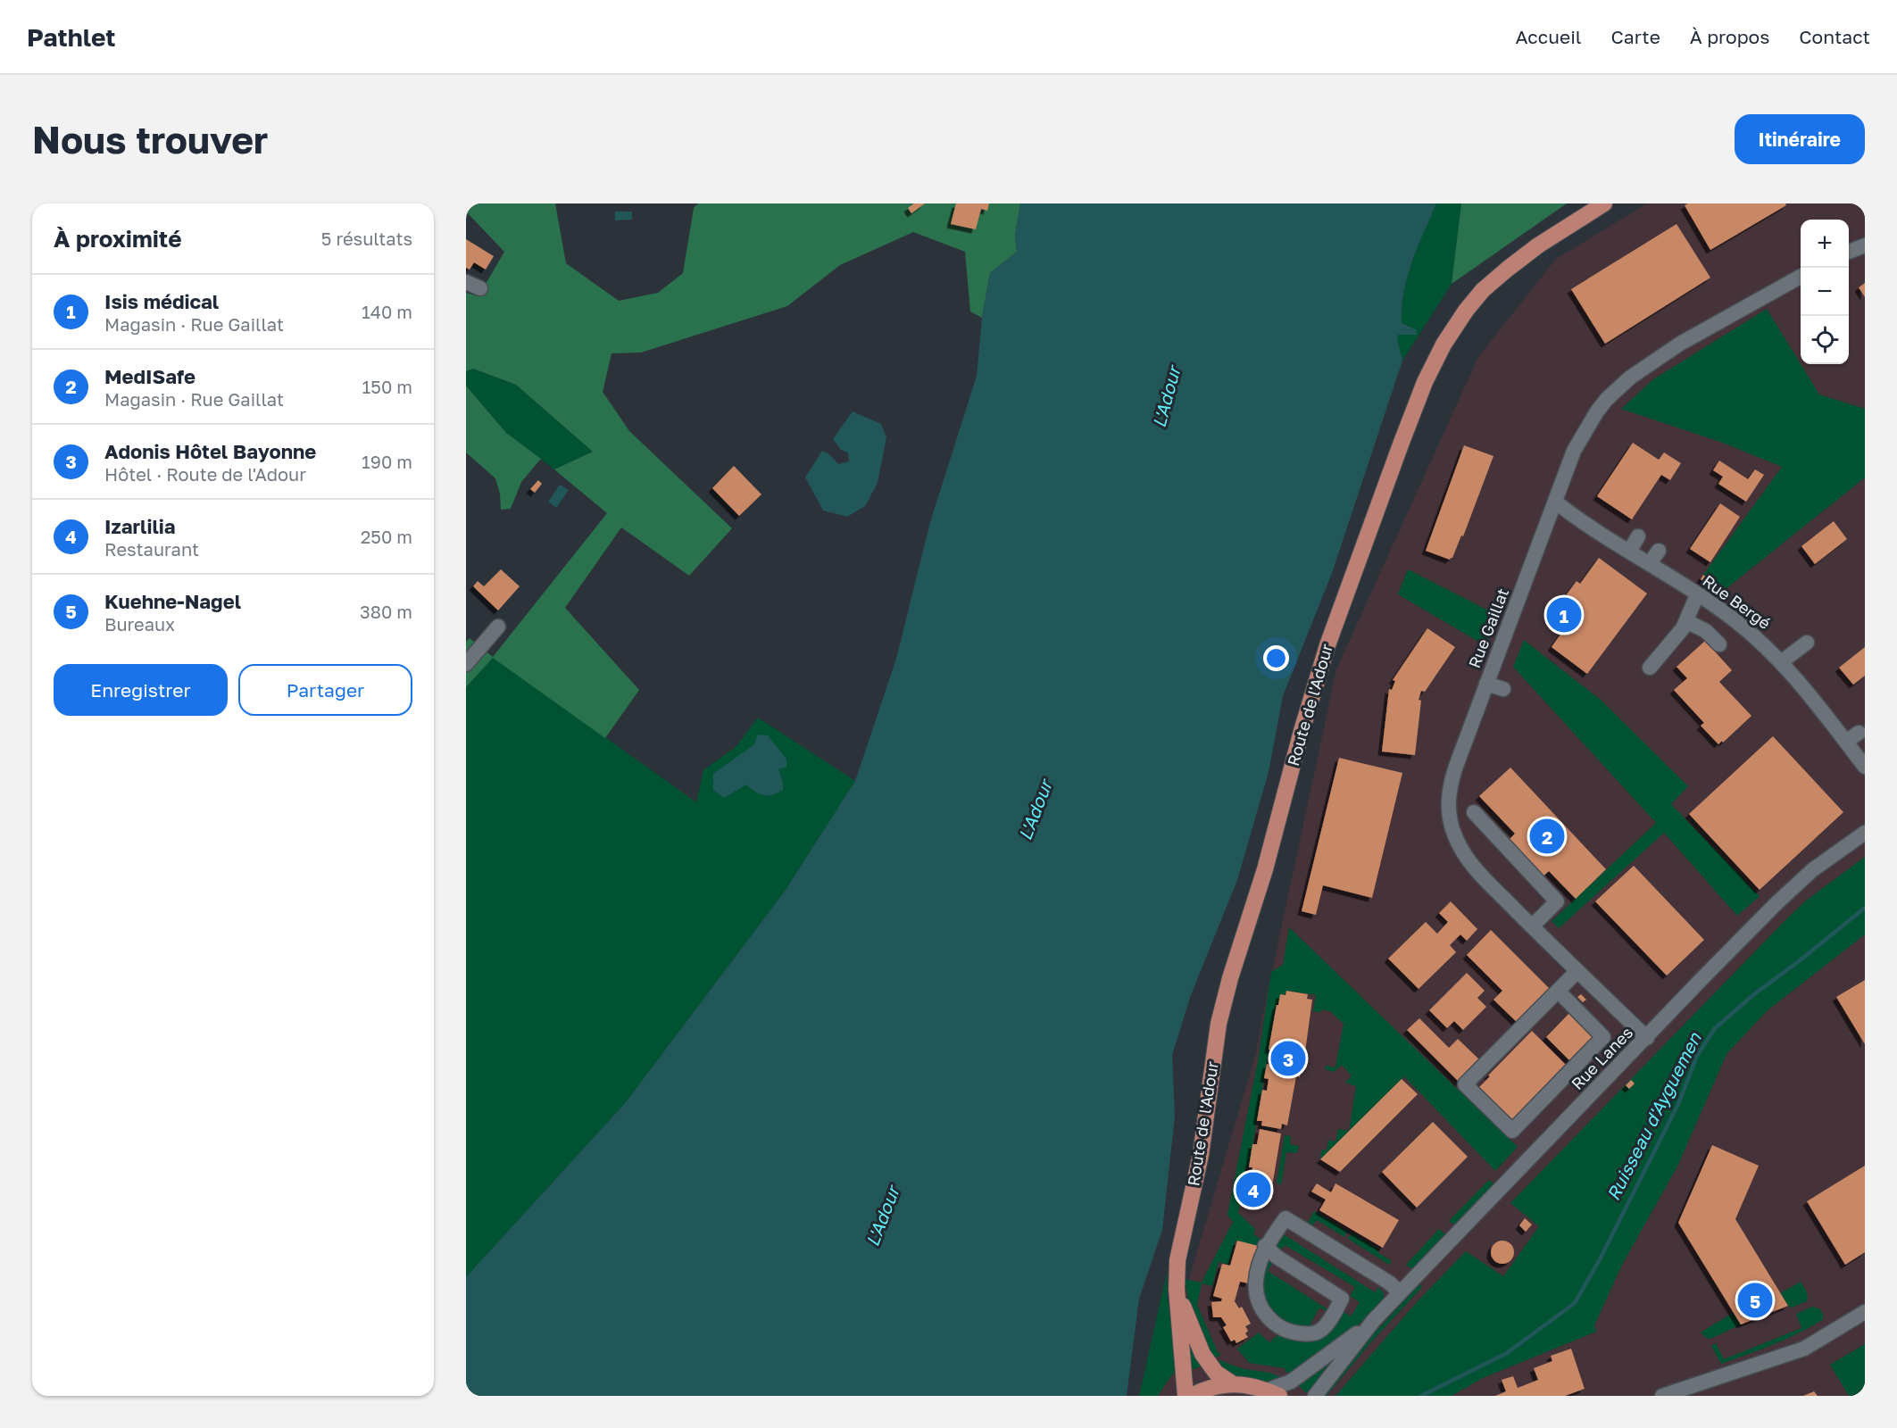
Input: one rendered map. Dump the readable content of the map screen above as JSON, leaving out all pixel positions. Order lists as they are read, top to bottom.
{
  "streets": {
    "main road": ["Route de l'Adour"],
    "street": ["Rue Bergé", "Rue Gaillat", "Rue Lanes"]
  },
  "crossings": [
    ["Rue Bergé", "Rue Gaillat"],
    ["Rue Gaillat", "Rue Lanes"]
  ],
  "water": ["L'Adour", "Ruisseau d'Ayguemen"],
  "page": {
    "header": "Pathlet",
    "nav": [
      "Accueil",
      "Carte",
      "À propos",
      "Contact"
    ],
    "buttons": [
      "Itinéraire",
      ["Enregistrer", "Partager"]
    ],
    "title": "Nous trouver",
    "heading": ["À proximité", "5 résultats"],
    "map_buttons": ["+", "−"],
    "list": [
      {
        "mark": "1",
        "name": "Isis médical",
        "note": "Magasin · Rue Gaillat",
        "value": "140 m"
      },
      {
        "mark": "2",
        "name": "MedISafe",
        "note": "Magasin · Rue Gaillat",
        "value": "150 m"
      },
      {
        "mark": "3",
        "name": "Adonis Hôtel Bayonne",
        "note": "Hôtel · Route de l'Adour",
        "value": "190 m"
      },
      {
        "mark": "4",
        "name": "Izarlilia",
        "note": "Restaurant",
        "value": "250 m"
      },
      {
        "mark": "5",
        "name": "Kuehne-Nagel",
        "note": "Bureaux",
        "value": "380 m"
      }
    ],
    "pins": [
      "1",
      "2",
      "3",
      "4",
      "5"
    ]
  }
}
